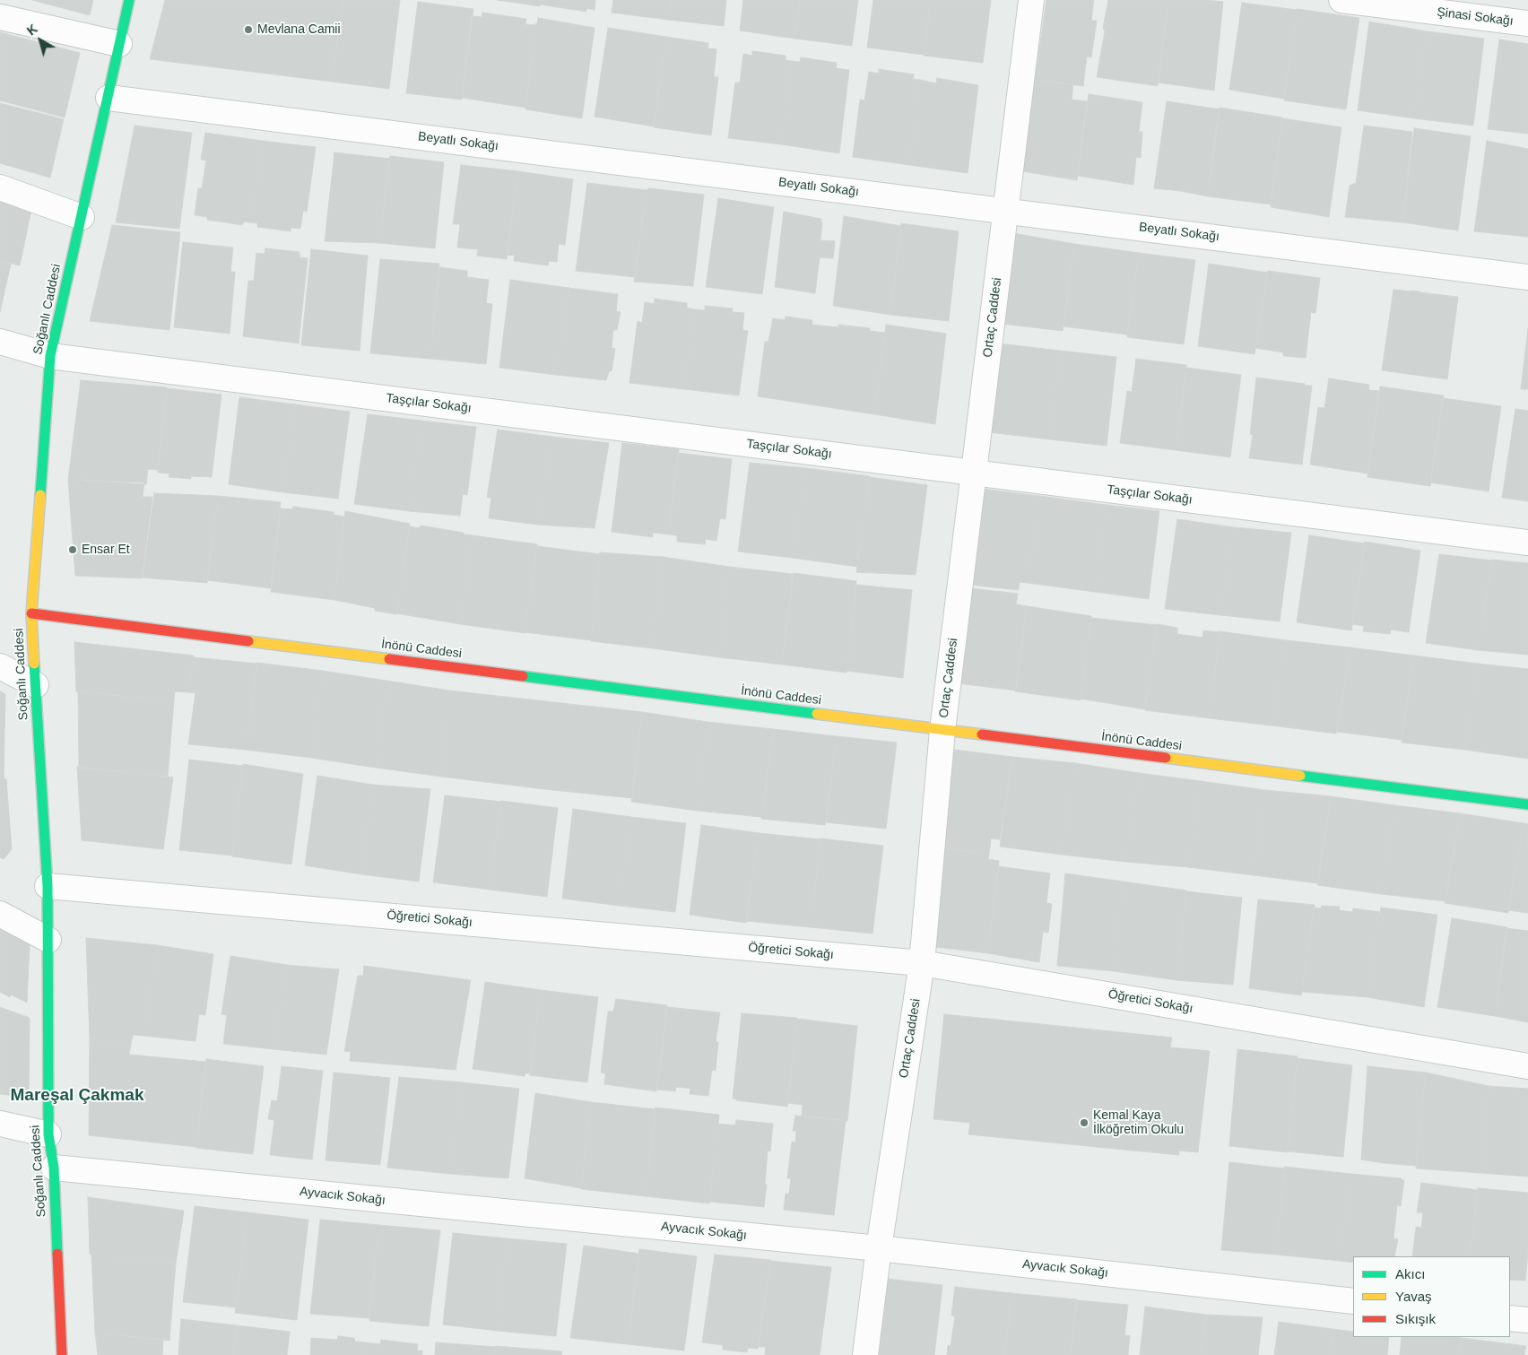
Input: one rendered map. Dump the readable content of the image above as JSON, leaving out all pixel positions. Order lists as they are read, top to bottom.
{
  "streets": {
    "street": [
      "Şinasi Sokağı",
      "Beyatlı Sokağı",
      "Soğanlı Caddesi",
      "Ortaç Caddesi",
      "Taşçılar Sokağı",
      "İnönü Caddesi",
      "Öğretici Sokağı",
      "Ayvacık Sokağı"
    ]
  },
  "crossings": [
    ["Beyatlı Sokağı", "Soğanlı Caddesi"],
    ["Beyatlı Sokağı", "Ortaç Caddesi"],
    ["Soğanlı Caddesi", "Taşçılar Sokağı"],
    ["Soğanlı Caddesi", "İnönü Caddesi"],
    ["Soğanlı Caddesi", "Öğretici Sokağı"],
    ["Soğanlı Caddesi", "Ayvacık Sokağı"],
    ["Ortaç Caddesi", "Taşçılar Sokağı"],
    ["Ortaç Caddesi", "İnönü Caddesi"],
    ["Ortaç Caddesi", "Öğretici Sokağı"],
    ["Ortaç Caddesi", "Ayvacık Sokağı"]
  ],
  "districts": ["Mareşal Çakmak"],
  "places": ["Mevlana Camii", "Ensar Et", "Kemal Kaya İlköğretim Okulu"],
  "legend": ["Akıcı", "Yavaş", "Sıkışık"],
  "north": "top left"
}
